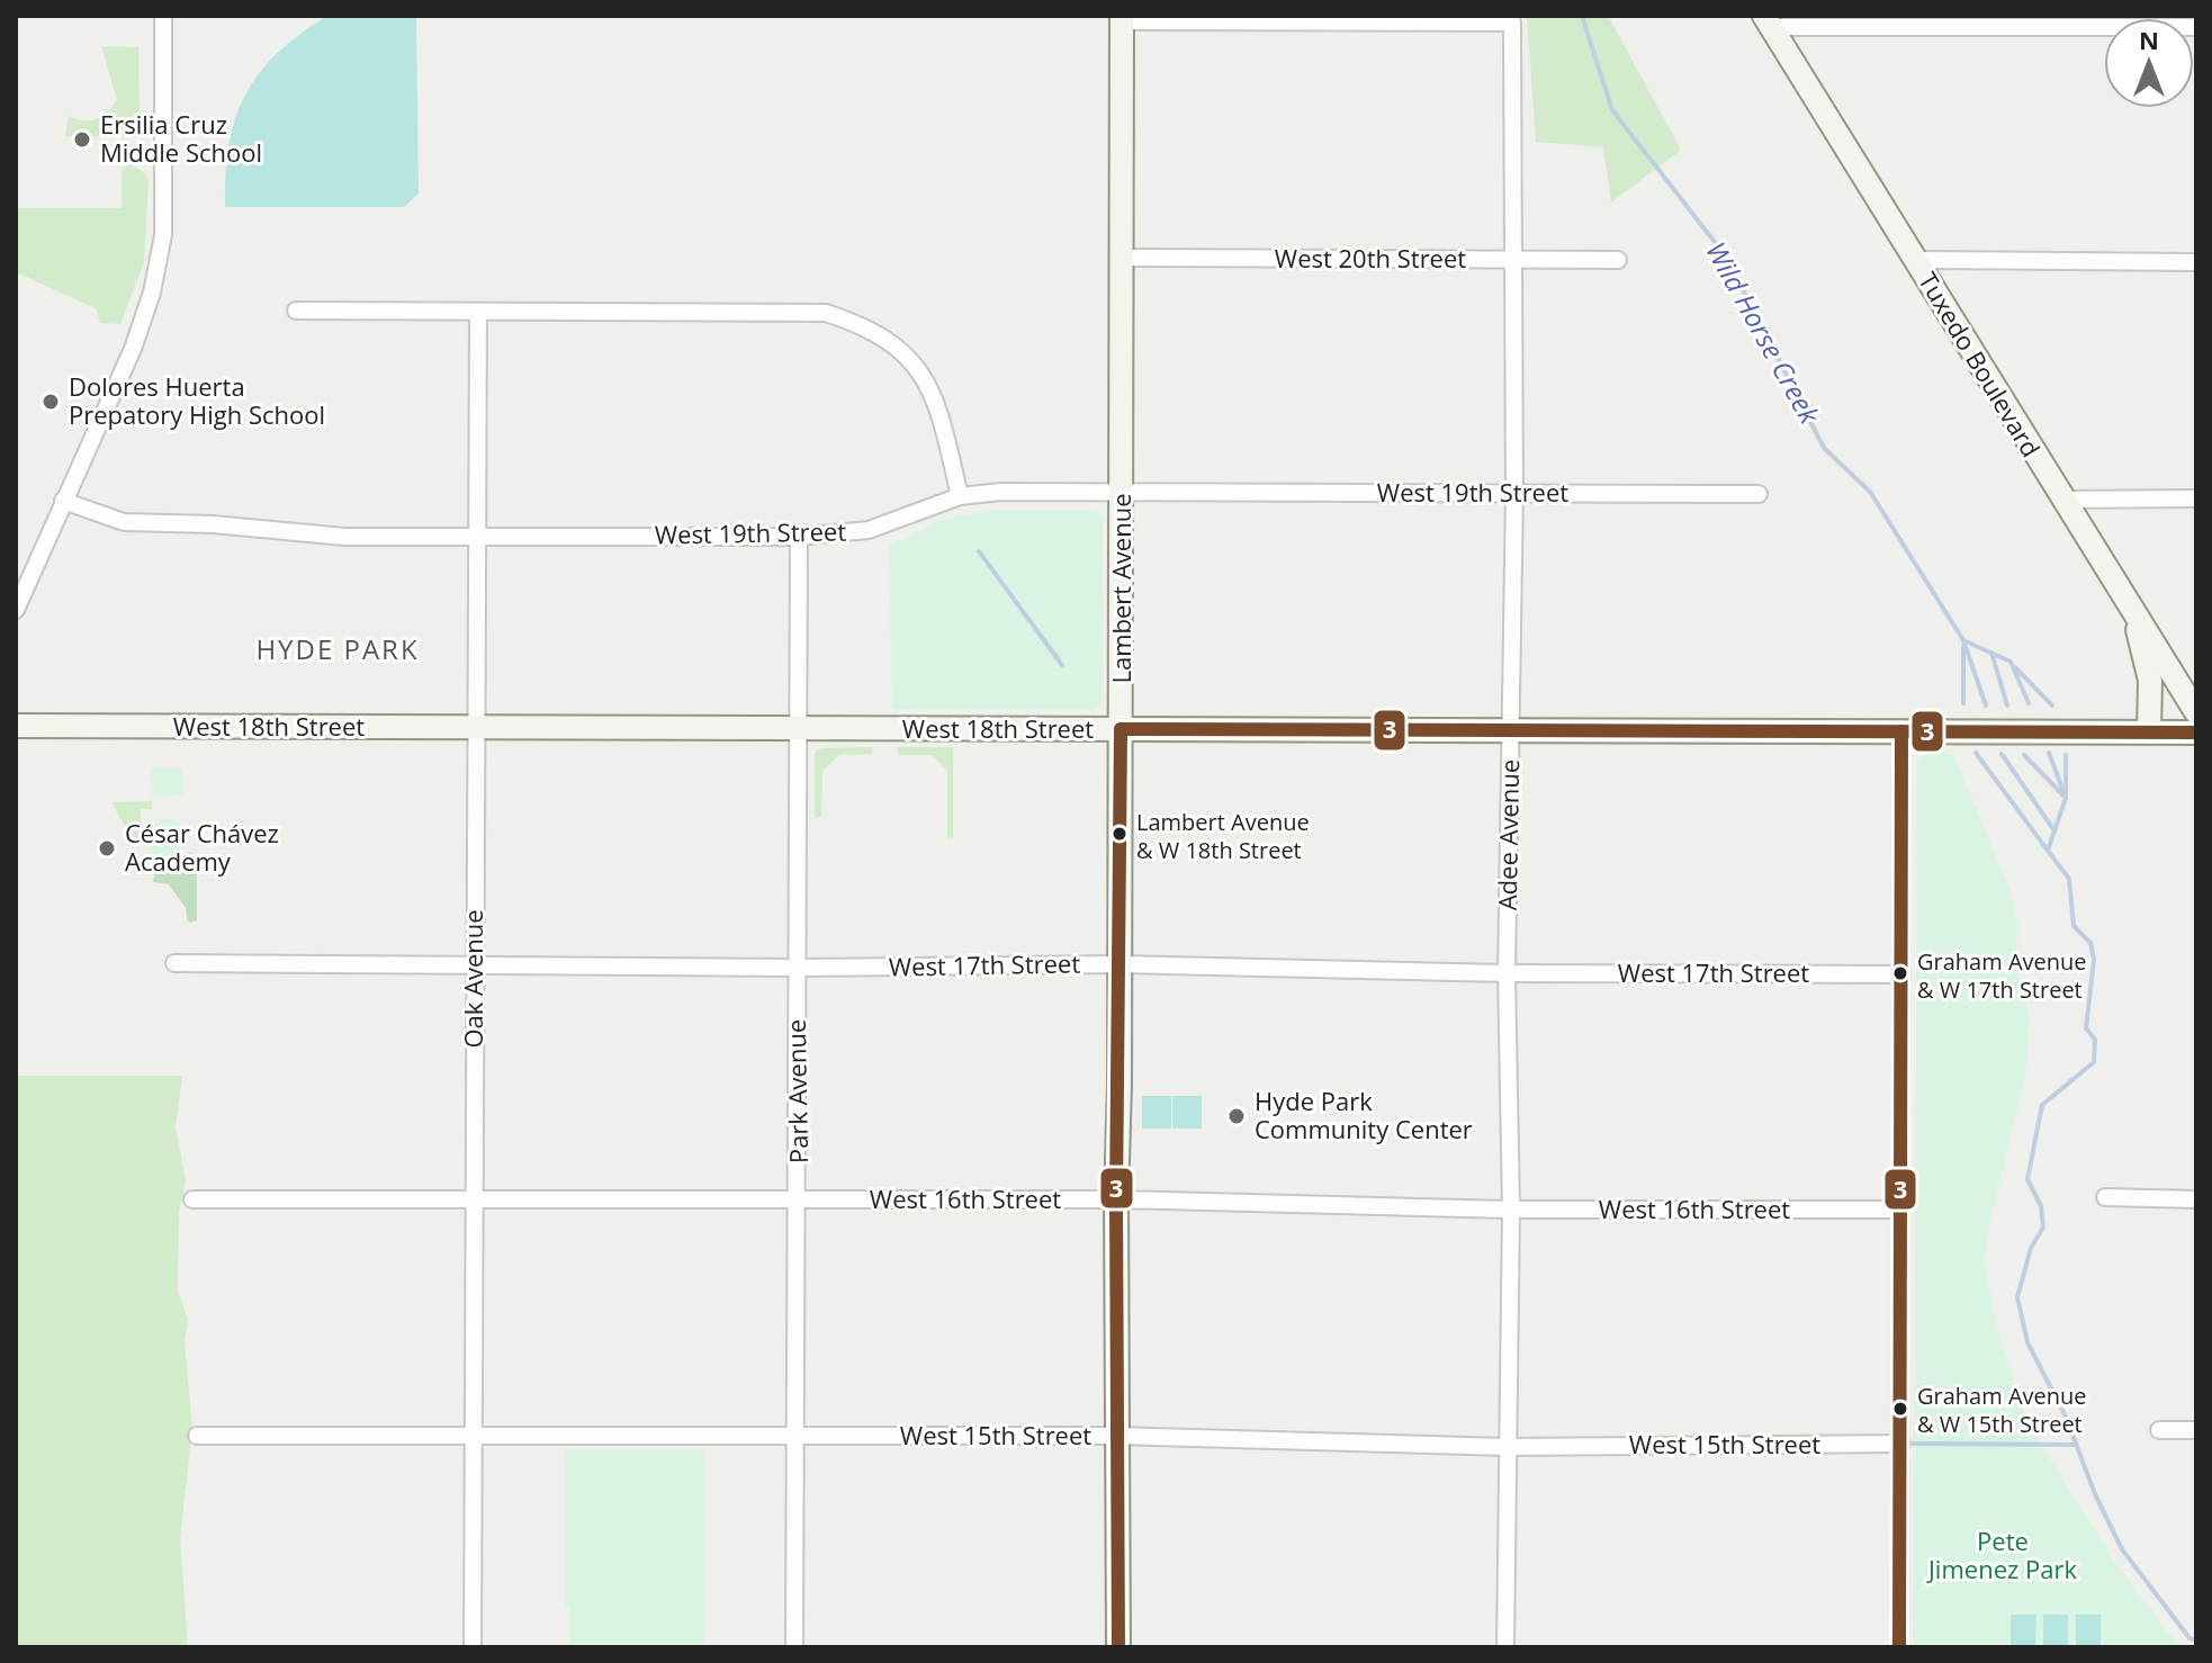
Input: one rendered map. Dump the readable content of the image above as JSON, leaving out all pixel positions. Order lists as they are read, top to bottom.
{
  "streets": {
    "street": [
      "West 20th Street",
      "Tuxedo Boulevard",
      "West 19th Street",
      "Lambert Avenue",
      "West 18th Street",
      "Adee Avenue",
      "West 17th Street",
      "Oak Avenue",
      "Park Avenue",
      "West 16th Street",
      "West 15th Street"
    ]
  },
  "crossings": [
    ["West 20th Street", "Lambert Avenue"],
    ["West 20th Street", "Adee Avenue"],
    ["West 19th Street", "Lambert Avenue"],
    ["West 19th Street", "Adee Avenue"],
    ["West 19th Street", "Oak Avenue"],
    ["West 19th Street", "Park Avenue"],
    ["Lambert Avenue", "West 18th Street"],
    ["Lambert Avenue", "Adee Avenue"],
    ["Lambert Avenue", "West 17th Street"],
    ["Lambert Avenue", "West 16th Street"],
    ["Lambert Avenue", "West 15th Street"],
    ["West 18th Street", "Adee Avenue"],
    ["West 18th Street", "Oak Avenue"],
    ["West 18th Street", "Park Avenue"],
    ["Adee Avenue", "West 17th Street"],
    ["Adee Avenue", "West 16th Street"],
    ["Adee Avenue", "West 15th Street"],
    ["West 17th Street", "Oak Avenue"],
    ["West 17th Street", "Park Avenue"],
    ["Oak Avenue", "West 16th Street"],
    ["Oak Avenue", "West 15th Street"],
    ["Park Avenue", "West 16th Street"],
    ["Park Avenue", "West 15th Street"]
  ],
  "districts": ["HYDE PARK"],
  "water": ["Wild Horse Creek"],
  "parks": ["Pete Jimenez Park"],
  "places": [
    "Ersilia Cruz Middle School",
    "Dolores Huerta Prepatory High School",
    "Lambert Avenue & W 18th Street",
    "César Chávez Academy",
    "Graham Avenue & W 17th Street",
    "Hyde Park Community Center",
    "Graham Avenue & W 15th Street"
  ],
  "lines": ["transit line 3"],
  "north": "top"
}
